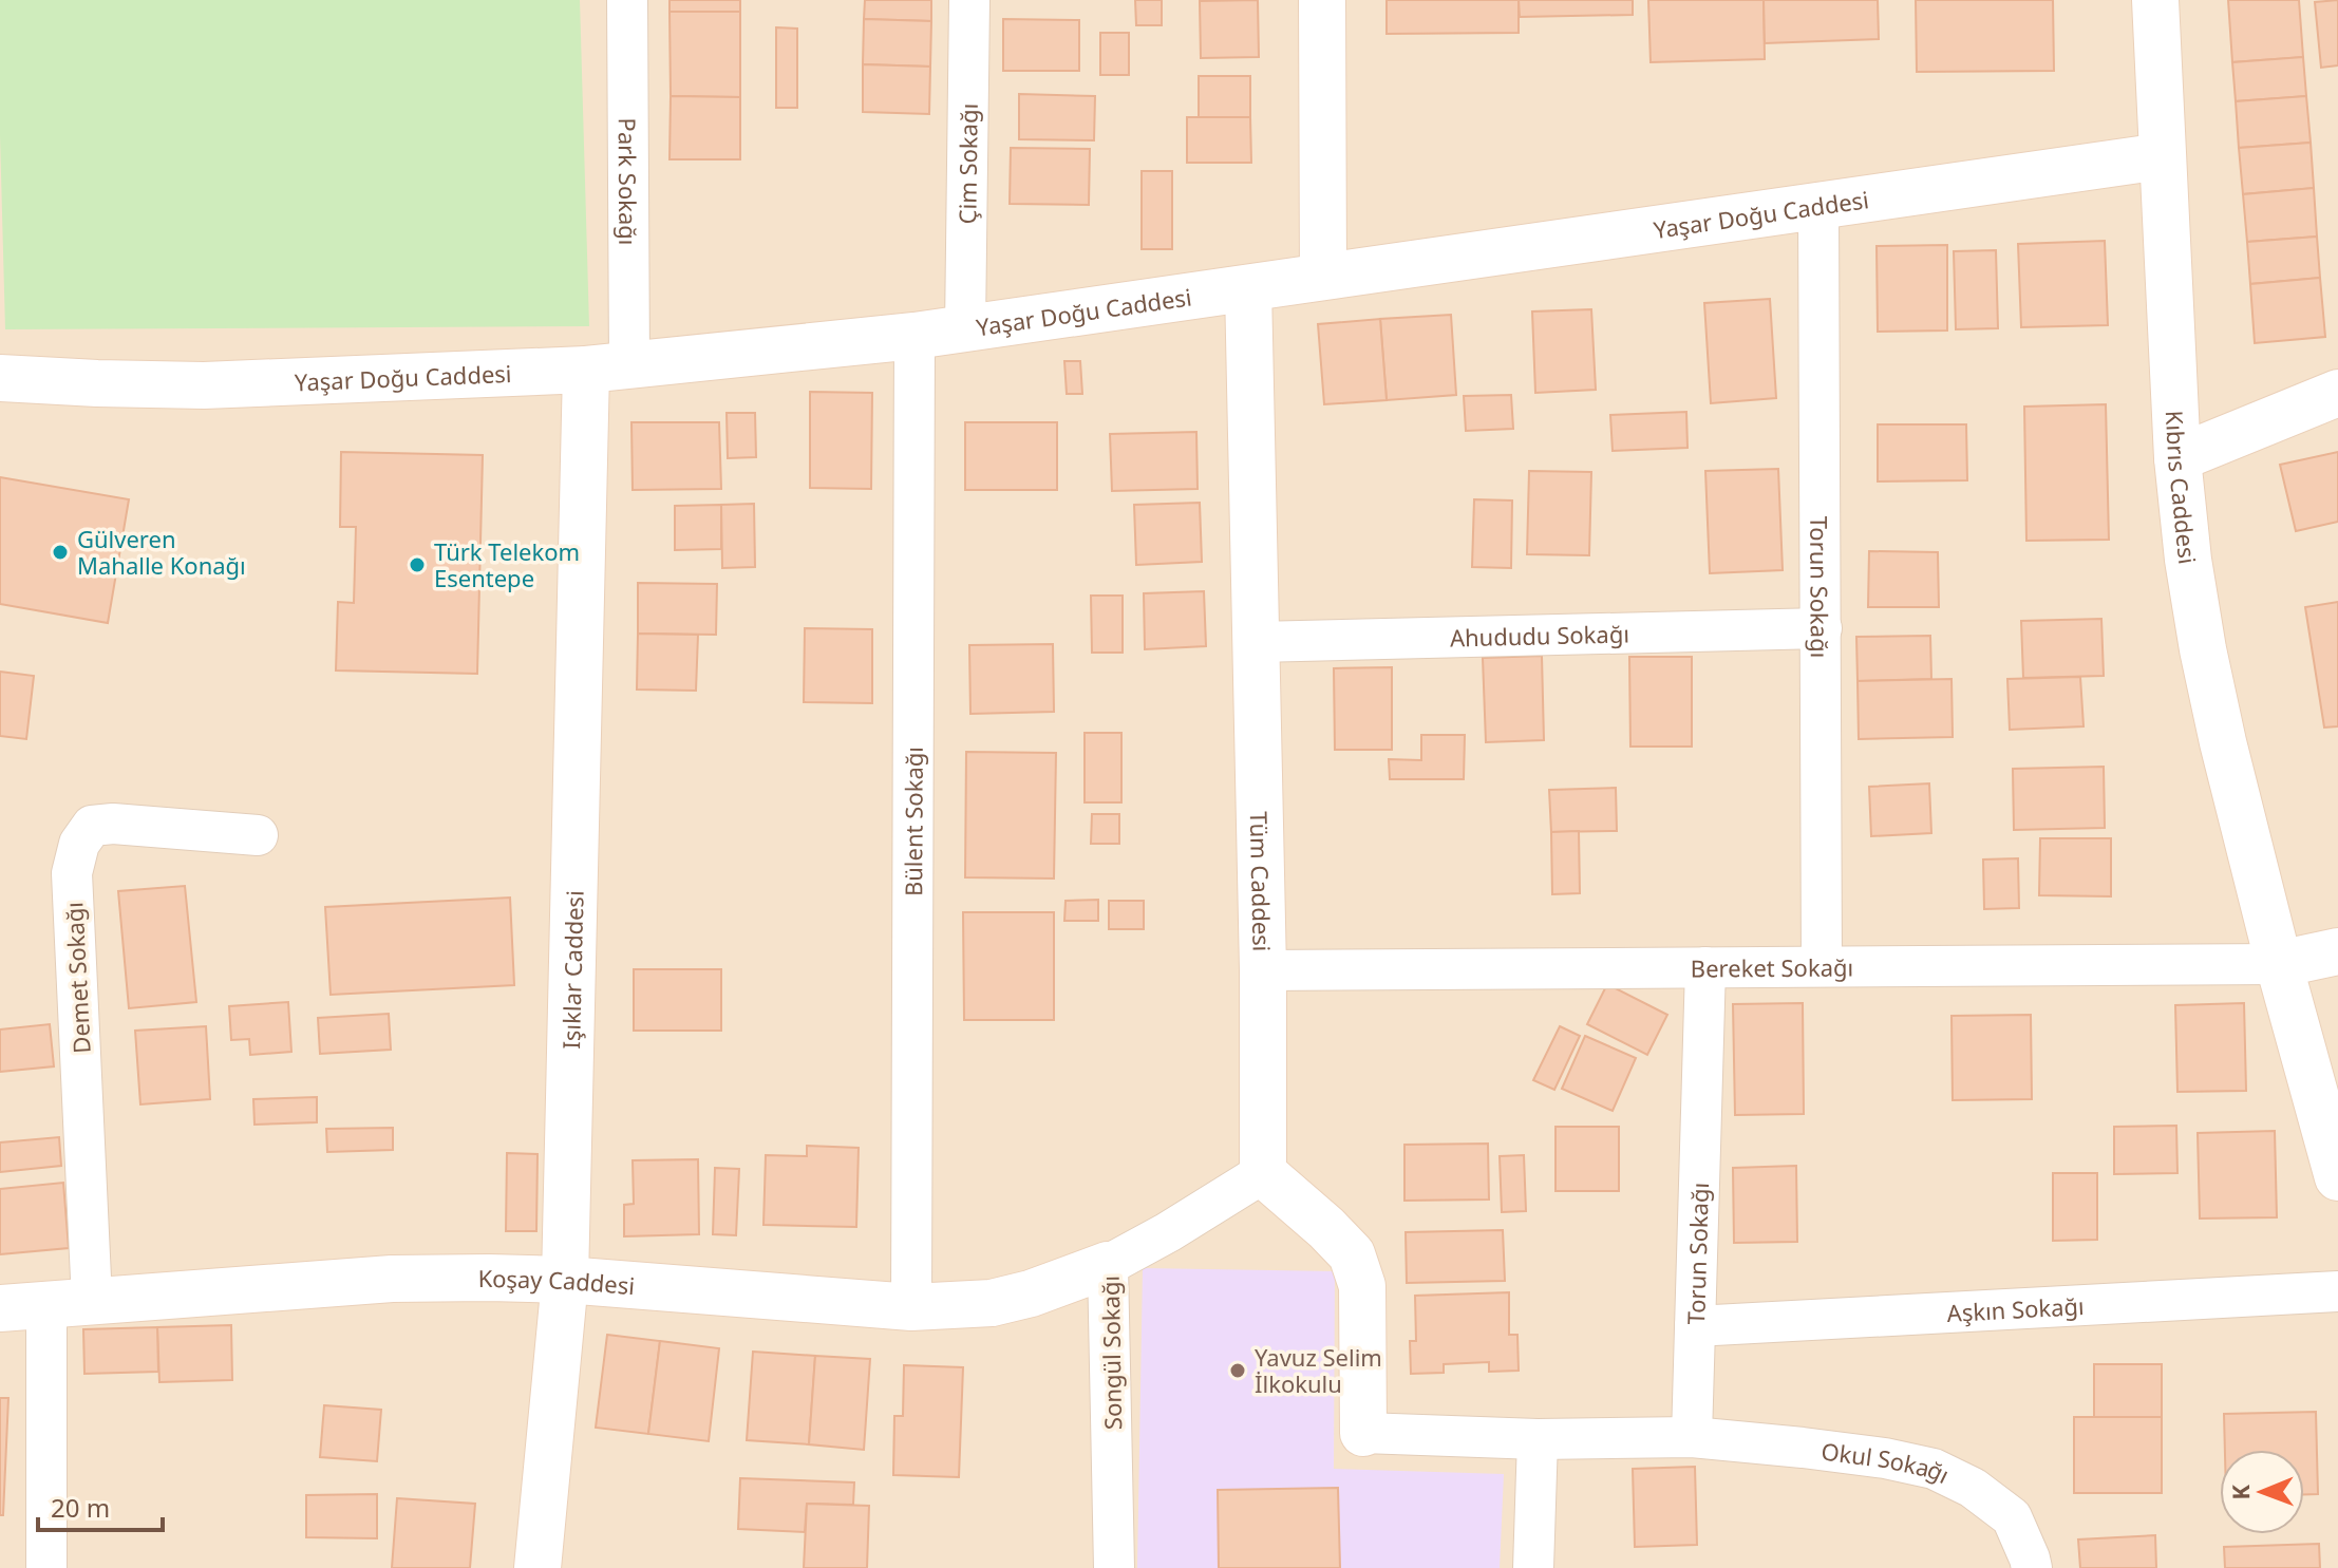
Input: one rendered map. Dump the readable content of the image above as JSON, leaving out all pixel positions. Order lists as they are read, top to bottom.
{
  "streets": {
    "street": [
      "Çim Sokağı",
      "Park Sokağı",
      "Yaşar Doğu Caddesi",
      "Kıbrıs Caddesi",
      "Torun Sokağı",
      "Ahududu Sokağı",
      "Bülent Sokağı",
      "Tüm Caddesi",
      "Bereket Sokağı",
      "Işıklar Caddesi",
      "Demet Sokağı",
      "Koşay Caddesi",
      "Aşkın Sokağı",
      "Songül Sokağı",
      "Okul Sokağı"
    ]
  },
  "crossings": [
    ["Çim Sokağı", "Yaşar Doğu Caddesi"],
    ["Park Sokağı", "Yaşar Doğu Caddesi"],
    ["Park Sokağı", "Işıklar Caddesi"],
    ["Yaşar Doğu Caddesi", "Kıbrıs Caddesi"],
    ["Yaşar Doğu Caddesi", "Torun Sokağı"],
    ["Yaşar Doğu Caddesi", "Bülent Sokağı"],
    ["Yaşar Doğu Caddesi", "Tüm Caddesi"],
    ["Yaşar Doğu Caddesi", "Işıklar Caddesi"],
    ["Kıbrıs Caddesi", "Bereket Sokağı"],
    ["Torun Sokağı", "Ahududu Sokağı"],
    ["Torun Sokağı", "Bereket Sokağı"],
    ["Torun Sokağı", "Aşkın Sokağı"],
    ["Torun Sokağı", "Okul Sokağı"],
    ["Ahududu Sokağı", "Tüm Caddesi"],
    ["Bülent Sokağı", "Koşay Caddesi"],
    ["Tüm Caddesi", "Bereket Sokağı"],
    ["Tüm Caddesi", "Songül Sokağı"],
    ["Işıklar Caddesi", "Koşay Caddesi"],
    ["Demet Sokağı", "Koşay Caddesi"],
    ["Koşay Caddesi", "Songül Sokağı"]
  ],
  "places": ["Gülveren Mahalle Konağı", "Türk Telekom Esentepe", "Yavuz Selim İlkokulu"],
  "scale_bar": "20 m",
  "north": "left"
}
